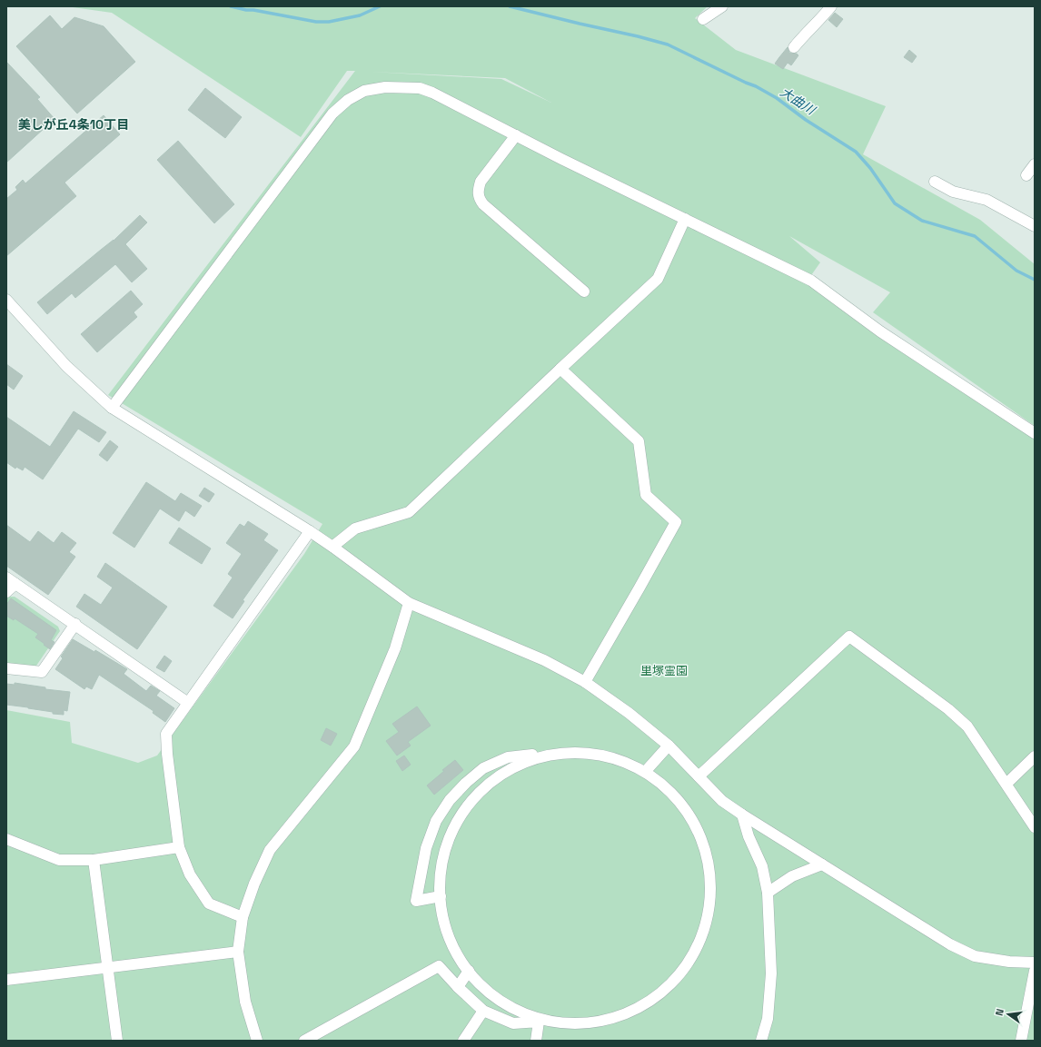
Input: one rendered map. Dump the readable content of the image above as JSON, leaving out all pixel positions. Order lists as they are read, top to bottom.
{
  "districts": ["美しが丘4条10丁目"],
  "water": ["大曲川"],
  "parks": ["里塚霊園"],
  "north": "left"
}
